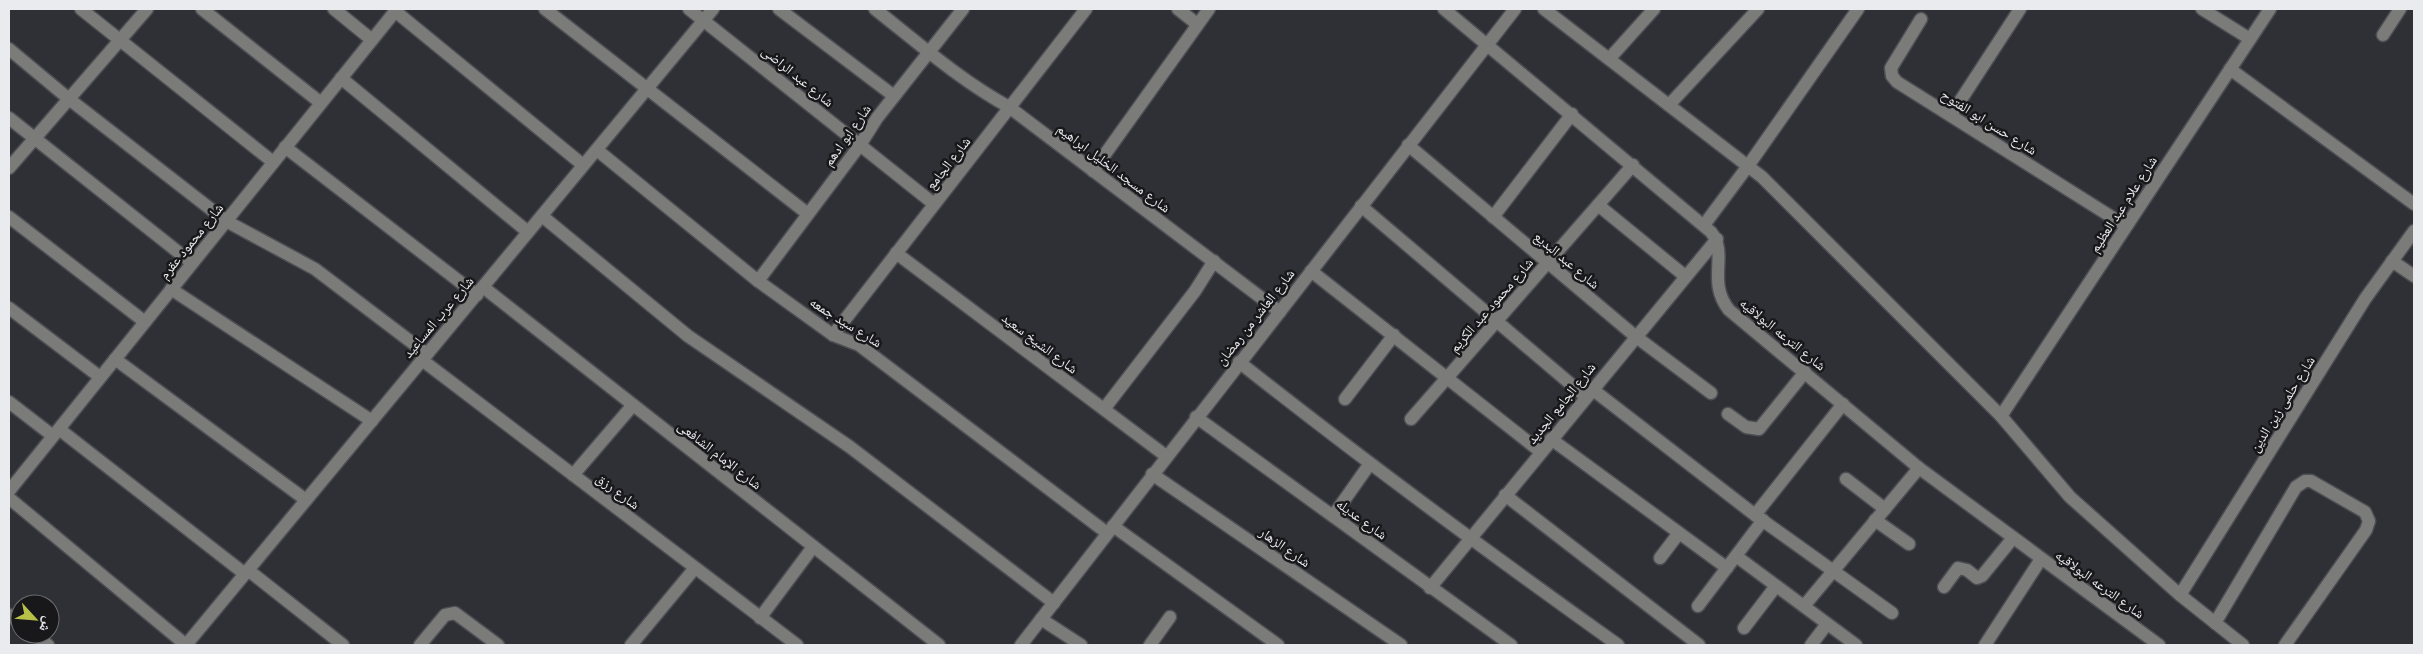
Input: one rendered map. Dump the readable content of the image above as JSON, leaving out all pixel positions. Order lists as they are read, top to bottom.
{
  "streets": {
    "street": [
      "شارع عبد الراضى",
      "شارع حسن ابو الفتوح",
      "شارع ابو ادهم",
      "شارع الجامع",
      "شارع مسجد الخليل ابراهيم",
      "شارع علام عبد العظيم",
      "شارع محمود عقرم",
      "شارع عبد البديع",
      "شارع محمود عبد الكريم",
      "شارع عرب المساعيد",
      "شارع العاشر من رمضان",
      "شارع سيد جمعه",
      "شارع الترعه البولاقيه",
      "شارع الشيخ سعيد",
      "شارع الجامع الجديد",
      "شارع حلمى زين الدين",
      "شارع الإمام الشافعى",
      "شارع رزق",
      "شارع عديله",
      "شارع الزهار"
    ]
  },
  "crossings": [
    ["شارع عبد الراضى", "شارع ابو ادهم"],
    ["شارع عبد الراضى", "شارع الجامع"],
    ["شارع عبد الراضى", "شارع عرب المساعيد"],
    ["شارع حسن ابو الفتوح", "شارع علام عبد العظيم"],
    ["شارع ابو ادهم", "شارع مسجد الخليل ابراهيم"],
    ["شارع ابو ادهم", "شارع سيد جمعه"],
    ["شارع الجامع", "شارع مسجد الخليل ابراهيم"],
    ["شارع الجامع", "شارع سيد جمعه"],
    ["شارع الجامع", "شارع الشيخ سعيد"],
    ["شارع مسجد الخليل ابراهيم", "شارع العاشر من رمضان"],
    ["شارع محمود عقرم", "شارع الإمام الشافعى"],
    ["شارع محمود عقرم", "شارع رزق"],
    ["شارع عبد البديع", "شارع محمود عبد الكريم"],
    ["شارع عبد البديع", "شارع العاشر من رمضان"],
    ["شارع عبد البديع", "شارع الجامع الجديد"],
    ["شارع عرب المساعيد", "شارع سيد جمعه"],
    ["شارع عرب المساعيد", "شارع الإمام الشافعى"],
    ["شارع عرب المساعيد", "شارع رزق"],
    ["شارع العاشر من رمضان", "شارع سيد جمعه"],
    ["شارع العاشر من رمضان", "شارع الشيخ سعيد"],
    ["شارع العاشر من رمضان", "شارع عديله"],
    ["شارع العاشر من رمضان", "شارع الزهار"],
    ["شارع الترعه البولاقيه", "شارع الجامع الجديد"],
    ["شارع الجامع الجديد", "شارع عديله"]
  ],
  "north": "bottom right"
}
